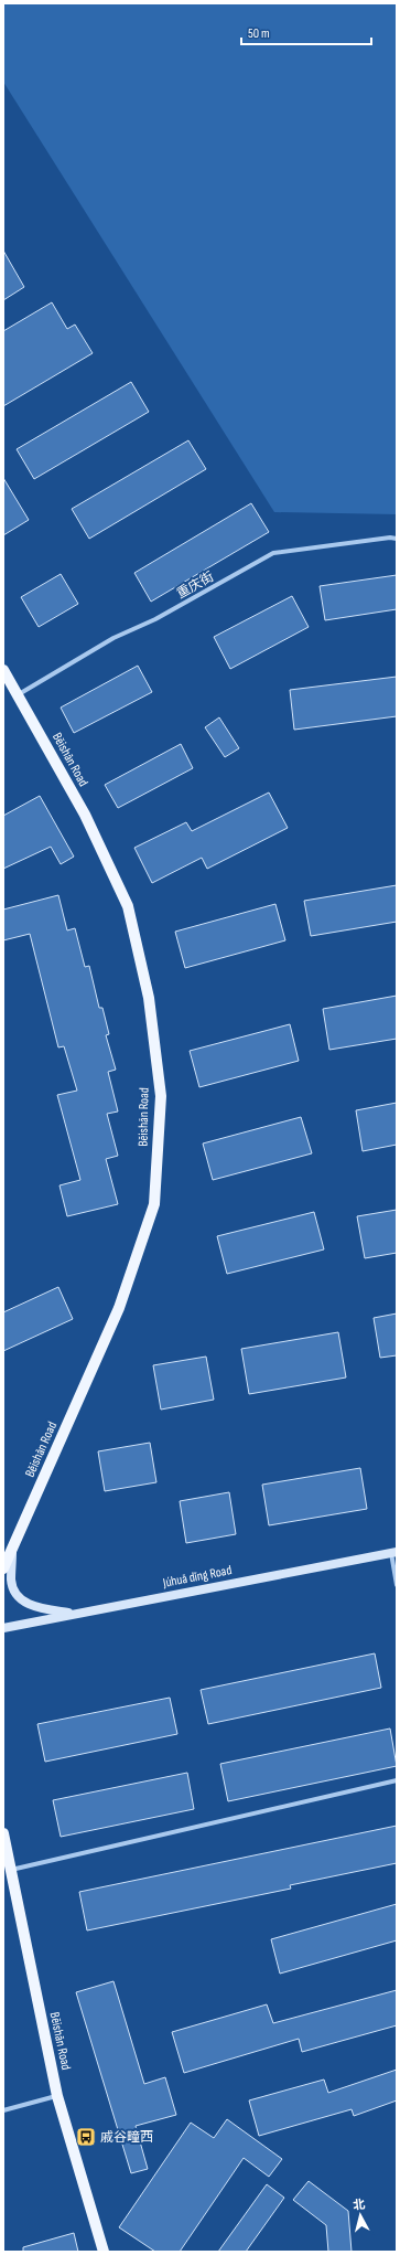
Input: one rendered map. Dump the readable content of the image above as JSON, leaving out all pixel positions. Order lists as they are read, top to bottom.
{
  "streets": {
    "main road": ["Běishān Road"],
    "street": ["重庆街", "Júhuā dǐng Road"]
  },
  "crossings": [
    ["重庆街", "Běishān Road"]
  ],
  "places": {
    "bus stop": ["戚谷疃西"]
  },
  "scale_bar": "50 m",
  "north": "top"
}
